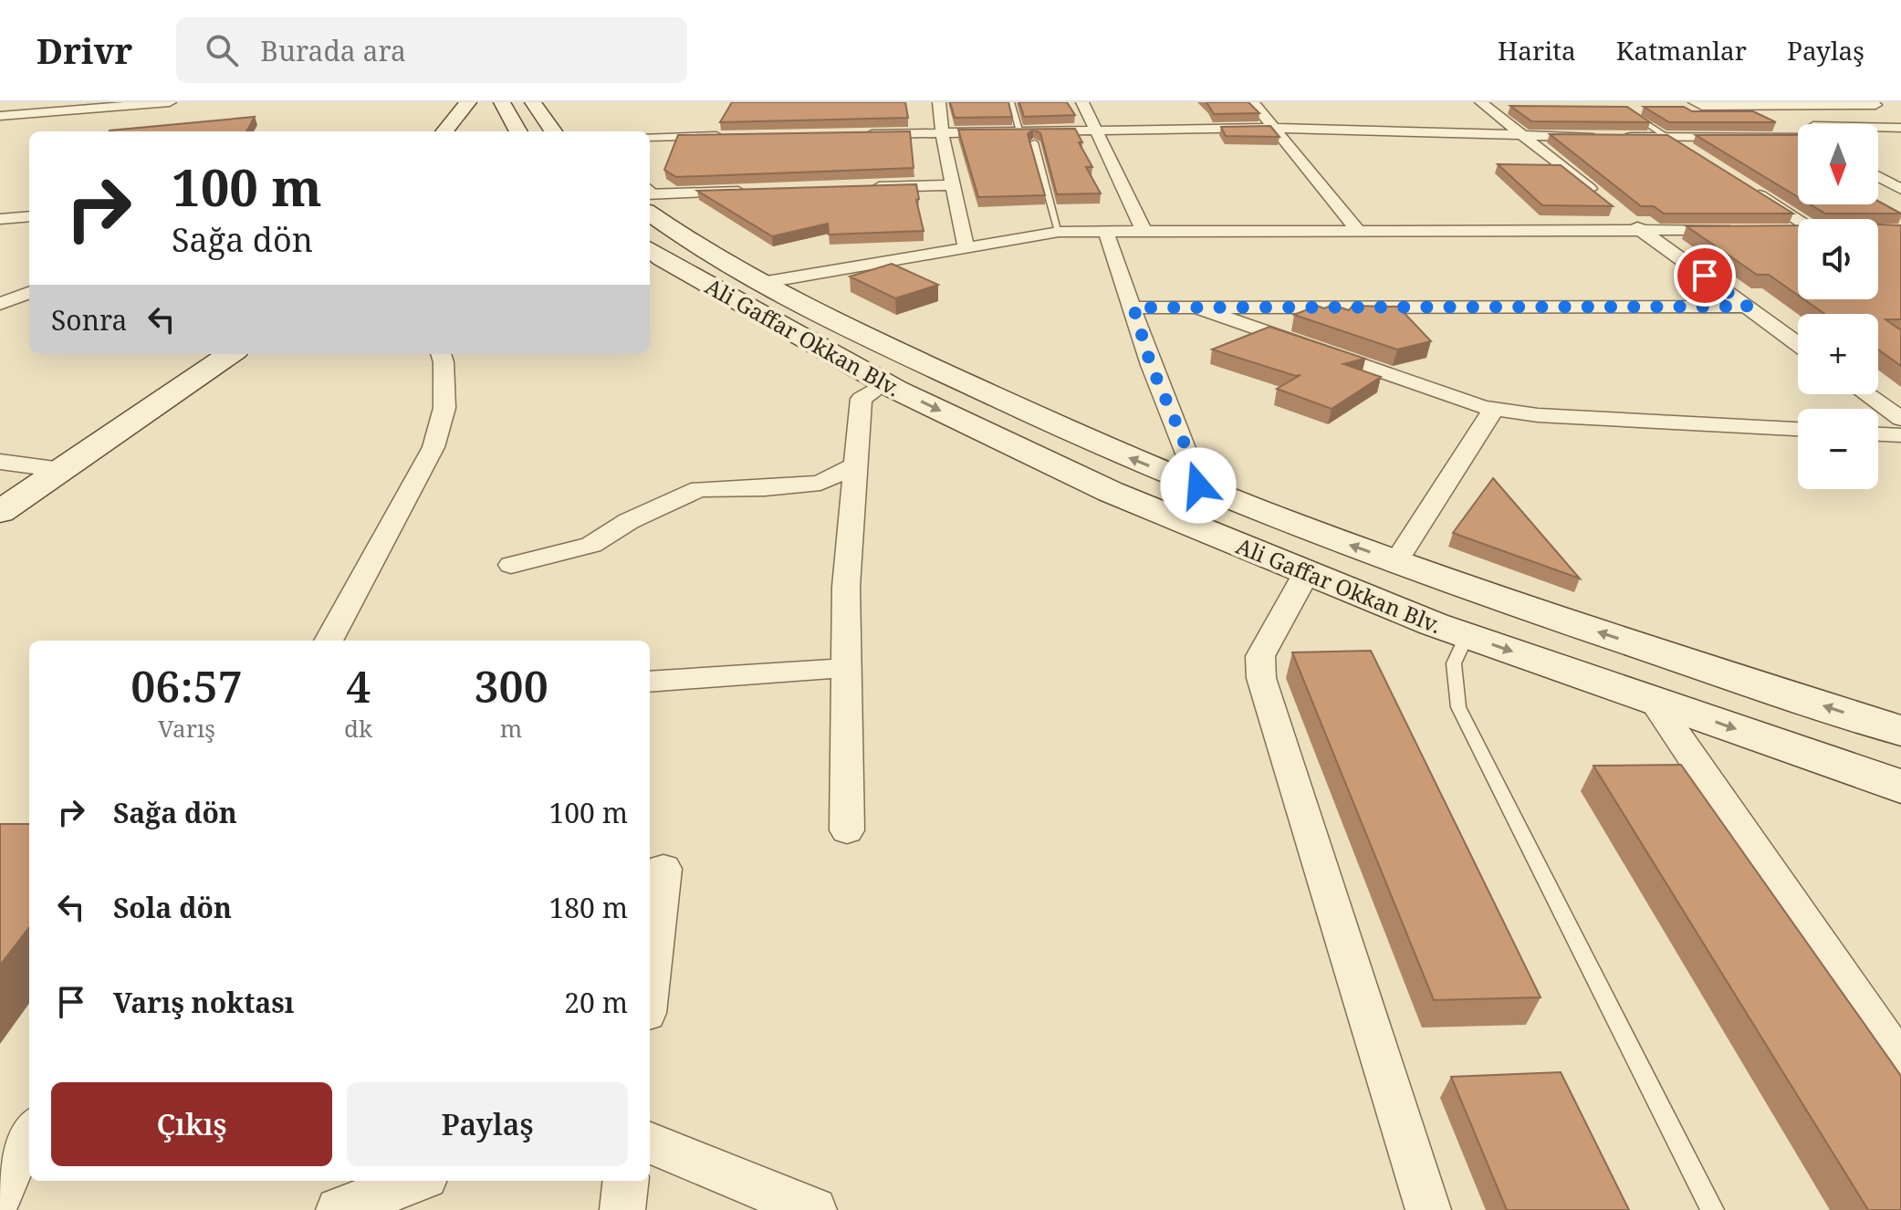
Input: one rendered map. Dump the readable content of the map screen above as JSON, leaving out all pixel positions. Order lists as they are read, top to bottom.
{
  "streets": {
    "main road": ["Ali Gaffar Okkan Blv."]
  },
  "north": "bottom",
  "page": {
    "header": "Drivr",
    "search": "Burada ara",
    "nav": ["Harita", "Katmanlar", "Paylaş"],
    "map_buttons": ["+", "−"],
    "turn": ["100 m", "Sağa dön"],
    "then": "Sonra",
    "eta": [
      "06:57",
      "Varış",
      "4",
      "dk",
      "300",
      "m"
    ],
    "list": [
      {
        "name": "Sağa dön",
        "value": "100 m"
      },
      {
        "name": "Sola dön",
        "value": "180 m"
      },
      {
        "name": "Varış noktası",
        "value": "20 m"
      }
    ],
    "buttons": ["Çıkış", "Paylaş"]
  }
}
